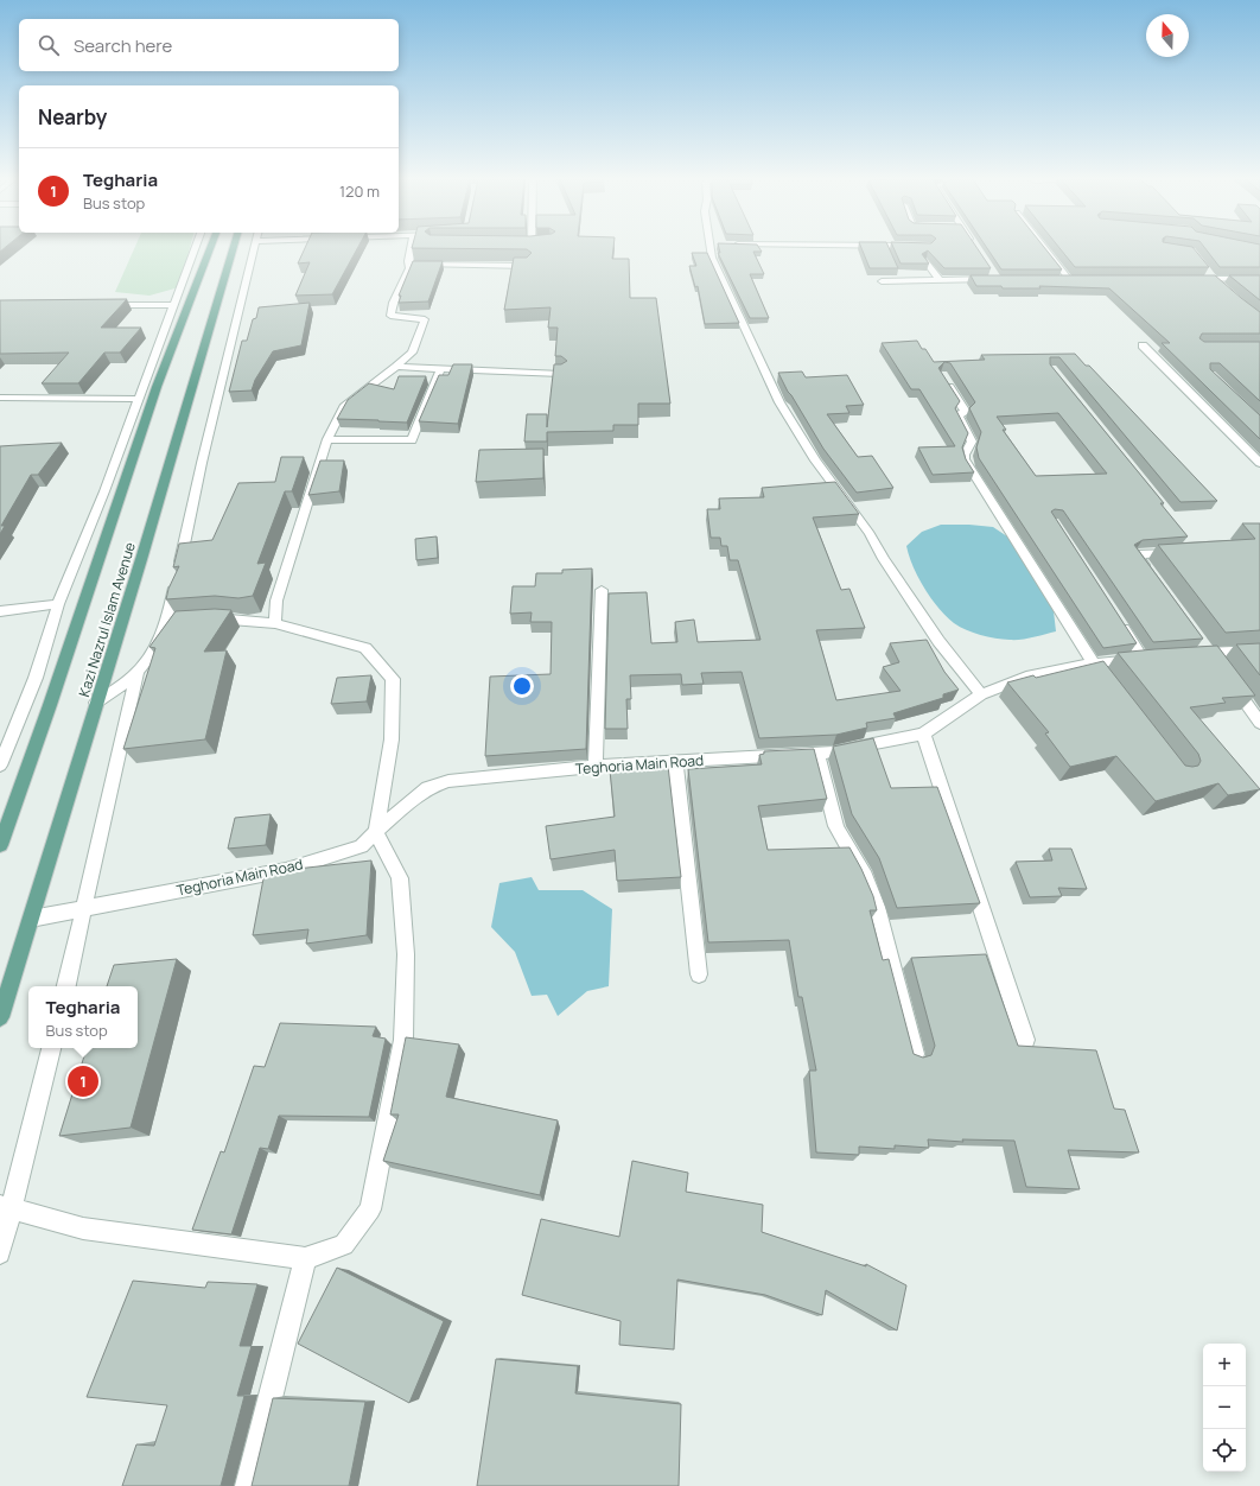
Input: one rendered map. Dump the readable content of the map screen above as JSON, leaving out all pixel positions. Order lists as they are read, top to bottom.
{
  "streets": {
    "main road": ["Kazi Nazrul Islam Avenue"],
    "street": ["Teghoria Main Road"]
  },
  "crossings": [
    ["Kazi Nazrul Islam Avenue", "Teghoria Main Road"]
  ],
  "north": "top",
  "page": {
    "search": "Search here",
    "heading": "Nearby",
    "list": [
      {
        "mark": "1",
        "name": "Tegharia",
        "note": "Bus stop",
        "value": "120 m"
      }
    ],
    "popup": ["Tegharia", "Bus stop"],
    "pins": "1",
    "map_buttons": ["+", "−"]
  }
}
